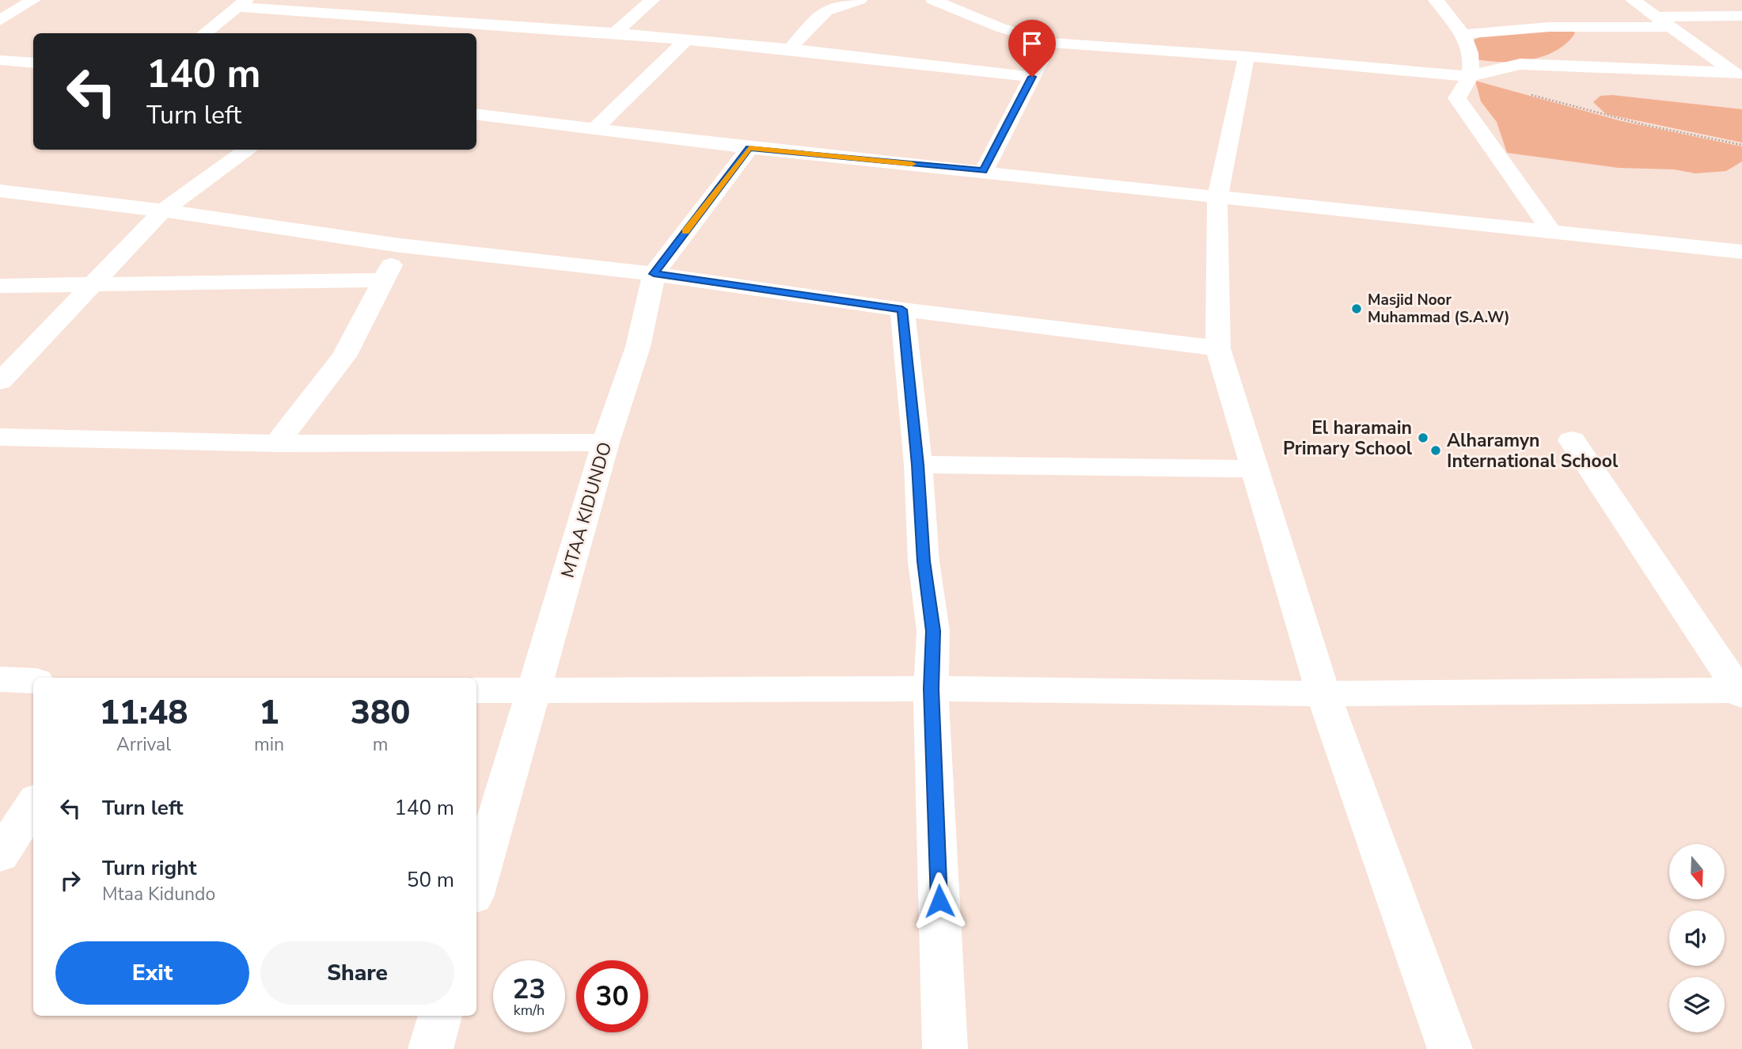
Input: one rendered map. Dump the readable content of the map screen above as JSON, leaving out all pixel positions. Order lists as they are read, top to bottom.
{
  "streets": {
    "street": ["MTAA KIDUNDO"]
  },
  "places": ["Masjid Noor Muhammad (S.A.W)", "El haramain Primary School", "Alharamyn International School"],
  "north": "bottom",
  "page": {
    "turn": ["140 m", "Turn left"],
    "eta": [
      "11:48",
      "Arrival",
      "1",
      "min",
      "380",
      "m"
    ],
    "list": [
      {
        "name": "Turn left",
        "value": "140 m"
      },
      {
        "name": "Turn right",
        "note": "Mtaa Kidundo",
        "value": "50 m"
      }
    ],
    "buttons": ["Exit", "Share"],
    "speed": "23 km/h",
    "limit": "30"
  }
}
